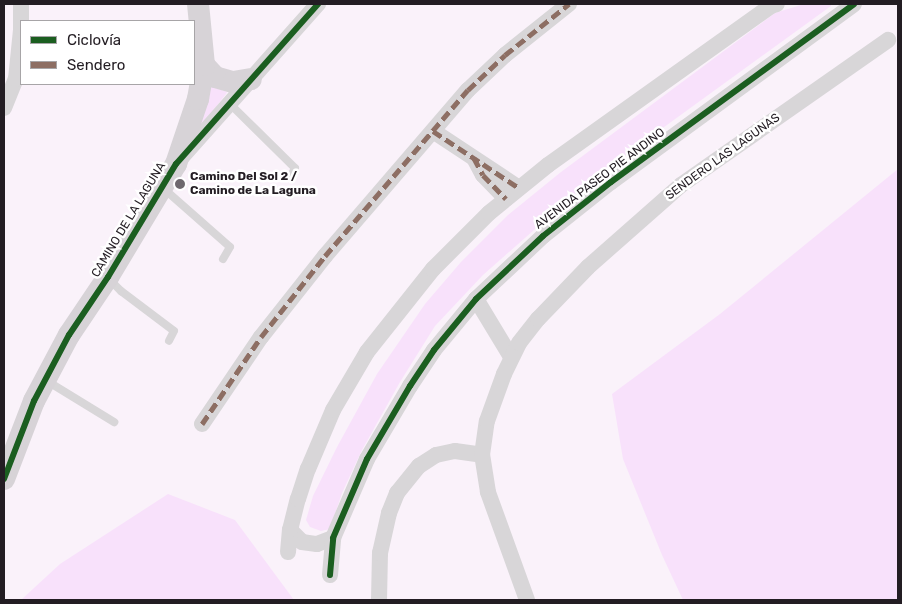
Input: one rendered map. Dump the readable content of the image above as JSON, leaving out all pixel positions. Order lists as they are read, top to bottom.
{
  "streets": {
    "street": ["SENDERO LAS LAGUNAS", "AVENIDA PASEO PIE ANDINO", "CAMINO DE LA LAGUNA"]
  },
  "places": ["Camino Del Sol 2 / Camino de La Laguna"],
  "legend": ["Ciclovía", "Sendero"]
}
